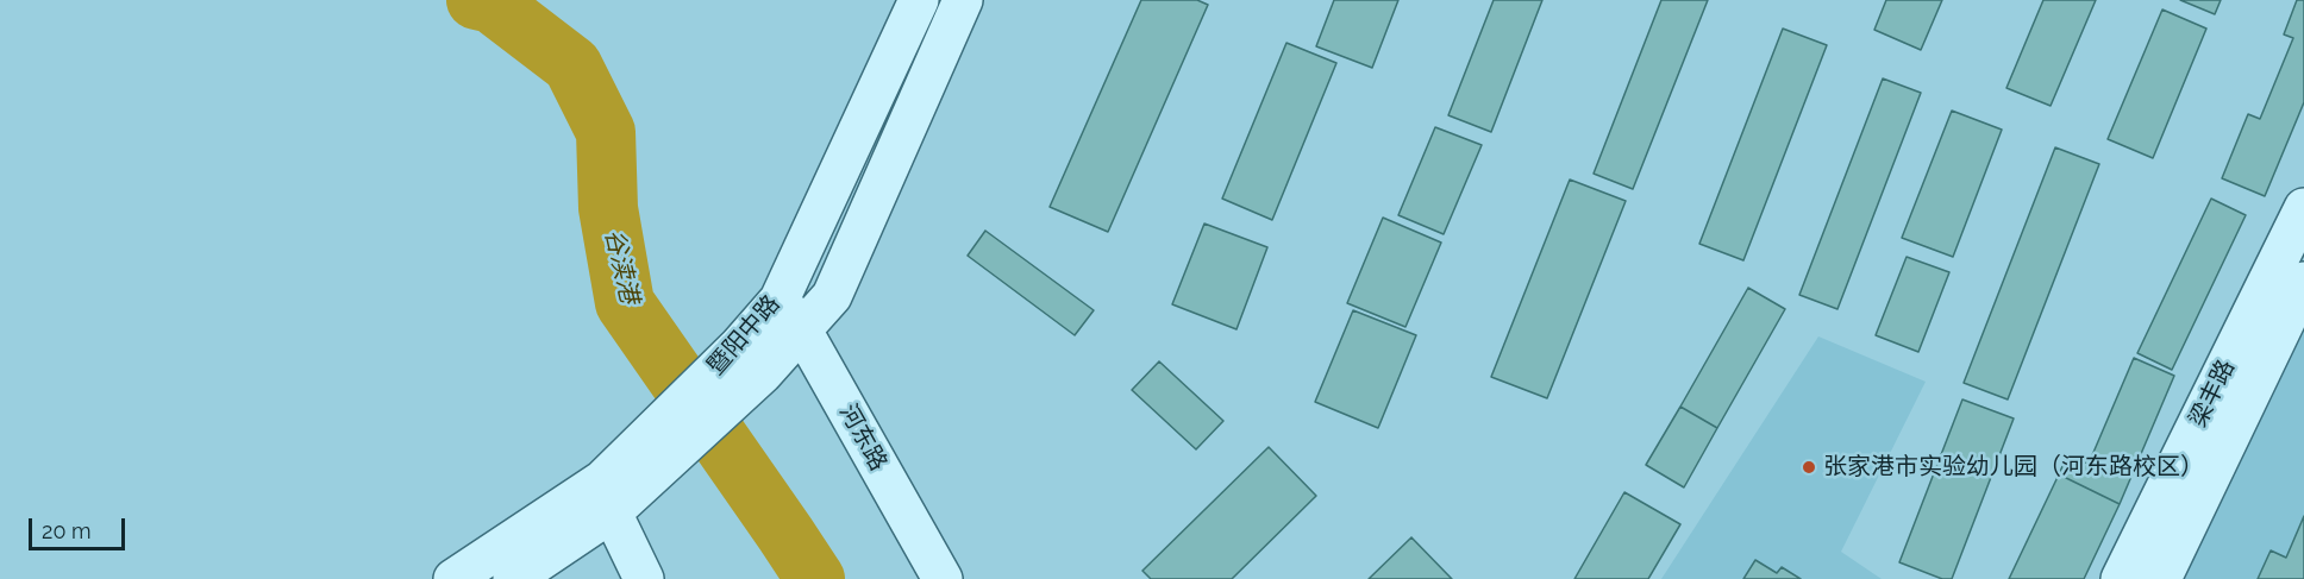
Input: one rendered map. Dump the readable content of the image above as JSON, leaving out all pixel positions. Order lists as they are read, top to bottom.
{
  "streets": {
    "main road": ["暨阳中路", "梁丰路", "河东路"]
  },
  "crossings": [
    ["暨阳中路", "河东路"]
  ],
  "water": ["谷渎港"],
  "places": ["张家港市实验幼儿园（河东路校区）"],
  "scale_bar": "20 m"
}
